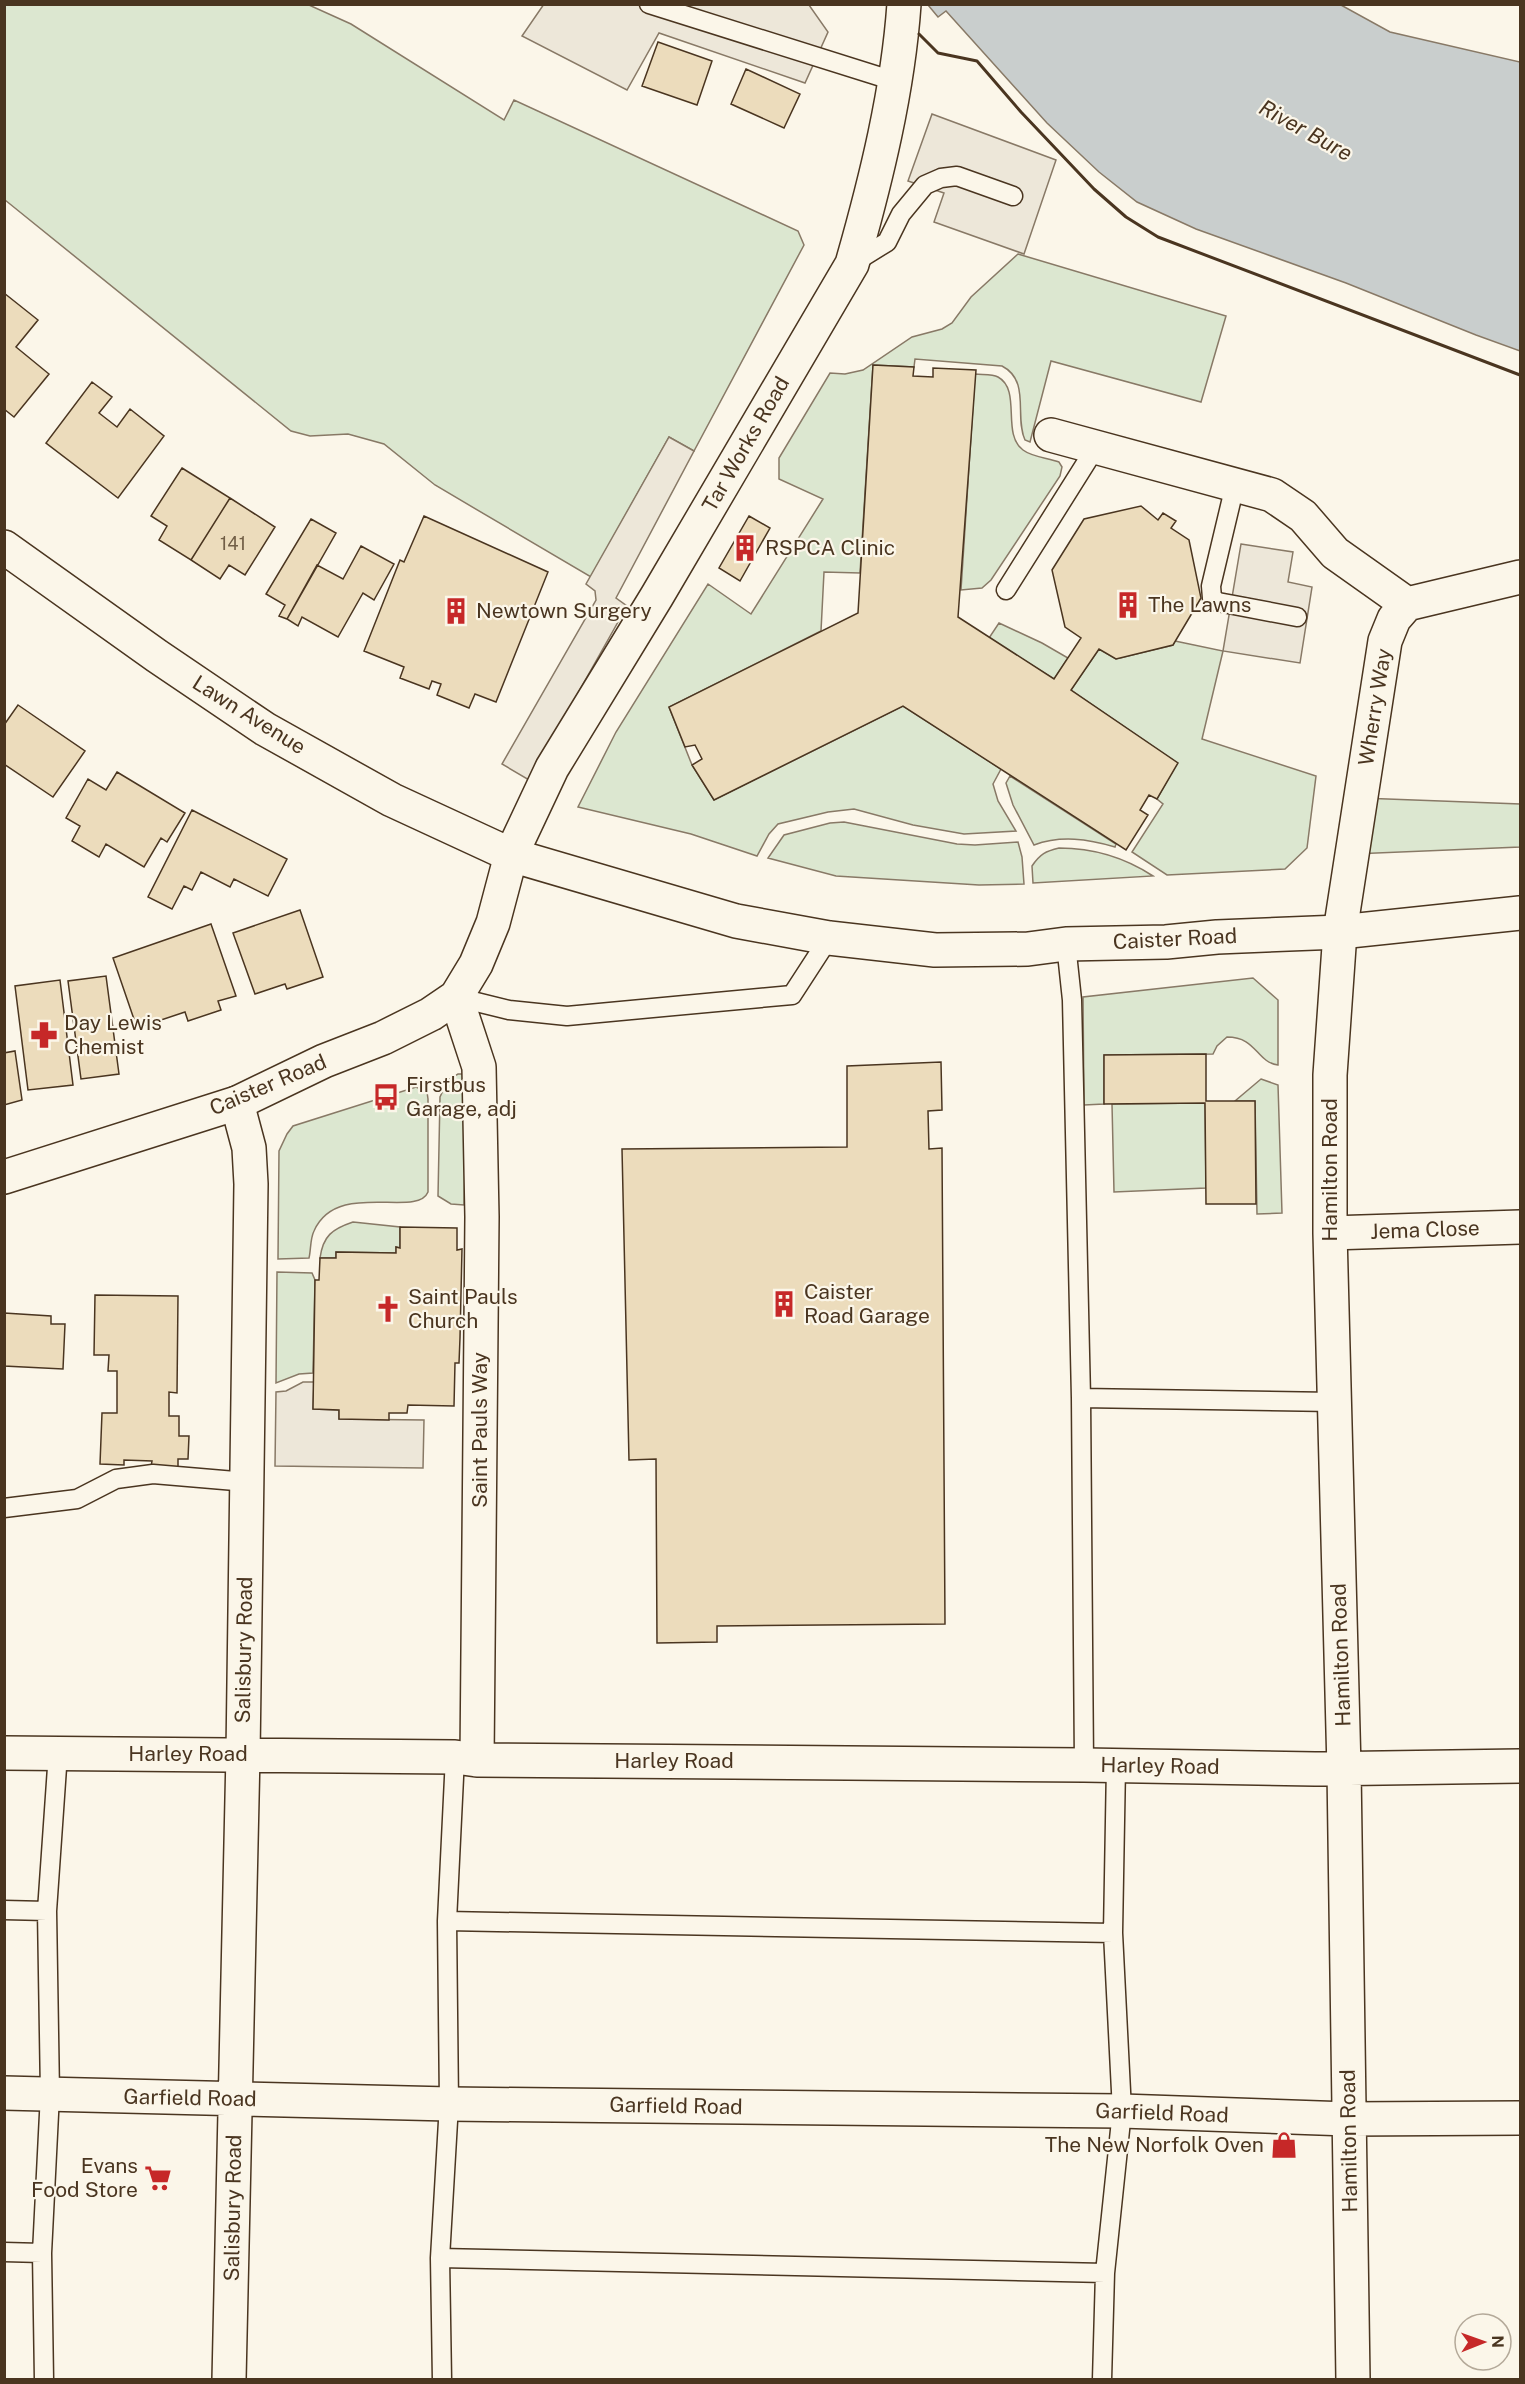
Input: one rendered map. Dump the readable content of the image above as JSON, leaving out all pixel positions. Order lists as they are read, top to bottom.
{
  "streets": {
    "street": [
      "Tar Works Road",
      "Wherry Way",
      "Lawn Avenue",
      "Caister Road",
      "Hamilton Road",
      "Jema Close",
      "Saint Pauls Way",
      "Salisbury Road",
      "Harley Road",
      "Garfield Road"
    ]
  },
  "crossings": [
    ["Tar Works Road", "Lawn Avenue"],
    ["Tar Works Road", "Caister Road"],
    ["Wherry Way", "Caister Road"],
    ["Wherry Way", "Hamilton Road"],
    ["Lawn Avenue", "Caister Road"],
    ["Caister Road", "Hamilton Road"],
    ["Caister Road", "Saint Pauls Way"],
    ["Caister Road", "Salisbury Road"],
    ["Hamilton Road", "Jema Close"],
    ["Hamilton Road", "Harley Road"],
    ["Hamilton Road", "Garfield Road"],
    ["Saint Pauls Way", "Harley Road"],
    ["Salisbury Road", "Harley Road"],
    ["Salisbury Road", "Garfield Road"]
  ],
  "water": ["River Bure"],
  "places": {
    "building": [
      "RSPCA Clinic",
      "The Lawns",
      "Newtown Surgery",
      "Caister Road Garage"
    ],
    "pharmacy": ["Day Lewis Chemist"],
    "bus stop": ["Firstbus Garage, adj"],
    "church": ["Saint Pauls Church"],
    "shop": ["The New Norfolk Oven"],
    "supermarket": ["Evans Food Store"]
  },
  "house_numbers": ["141"],
  "north": "right"
}
